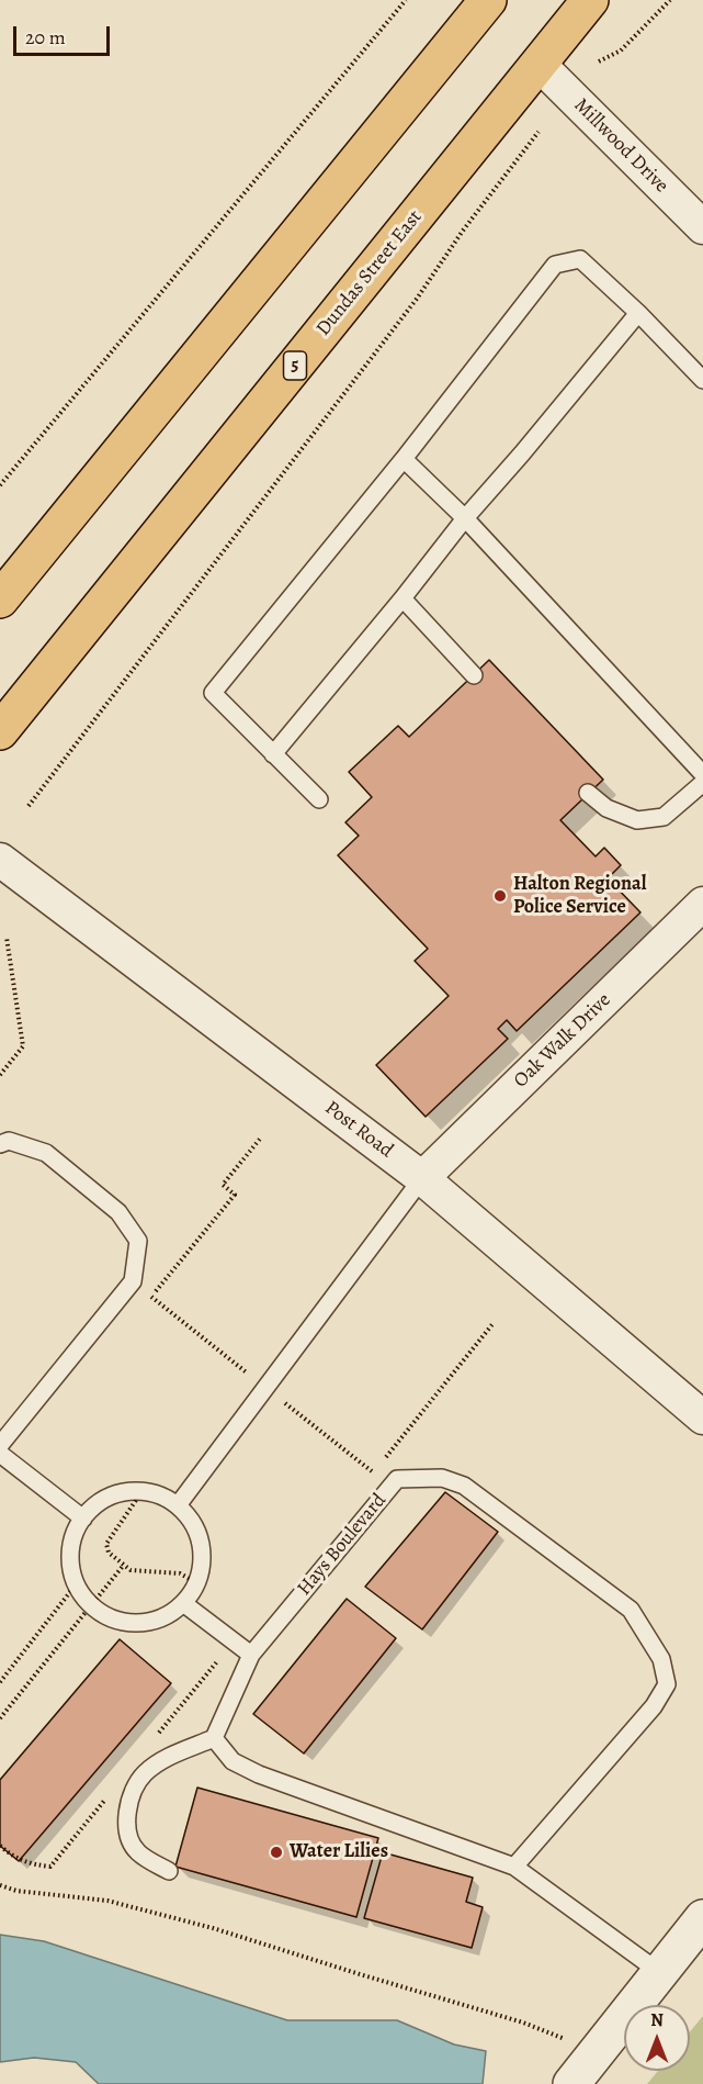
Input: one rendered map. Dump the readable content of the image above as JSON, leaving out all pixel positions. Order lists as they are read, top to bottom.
{
  "streets": {
    "main road": ["Dundas Street East", "5"],
    "street": ["Millwood Drive", "Oak Walk Drive", "Post Road"],
    "lane": ["Hays Boulevard"]
  },
  "crossings": [
    ["Millwood Drive", "Dundas Street East"],
    ["Oak Walk Drive", "Post Road"]
  ],
  "places": ["Halton Regional Police Service", "Water Lilies"],
  "scale_bar": "20 m",
  "north": "top"
}
